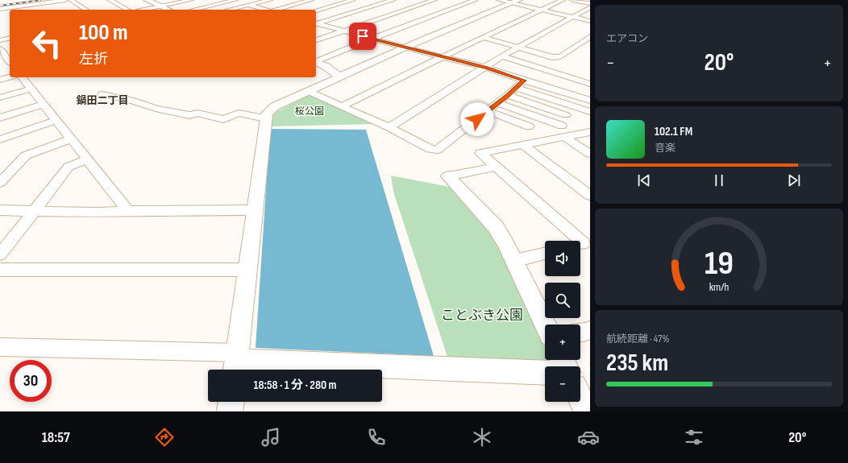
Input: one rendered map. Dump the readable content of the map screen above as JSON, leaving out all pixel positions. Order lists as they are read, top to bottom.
{
  "districts": ["鍋田二丁目"],
  "parks": ["桜公園", "ことぶき公園"],
  "page": {
    "tile": [
      "エアコン",
      ["航続距離 · 47%", "235 km"]
    ],
    "turn": ["100 m", "左折"],
    "heat": ["−", "20°", "+"],
    "song": ["102.1 FM", "音楽"],
    "map_buttons": ["+", "−"],
    "limit": "30",
    "trip": "18:58 · 1 分 · 280 m",
    "tabs": ["18:57", "20°"],
    "gauge": ["19", "km/h"]
  }
}
